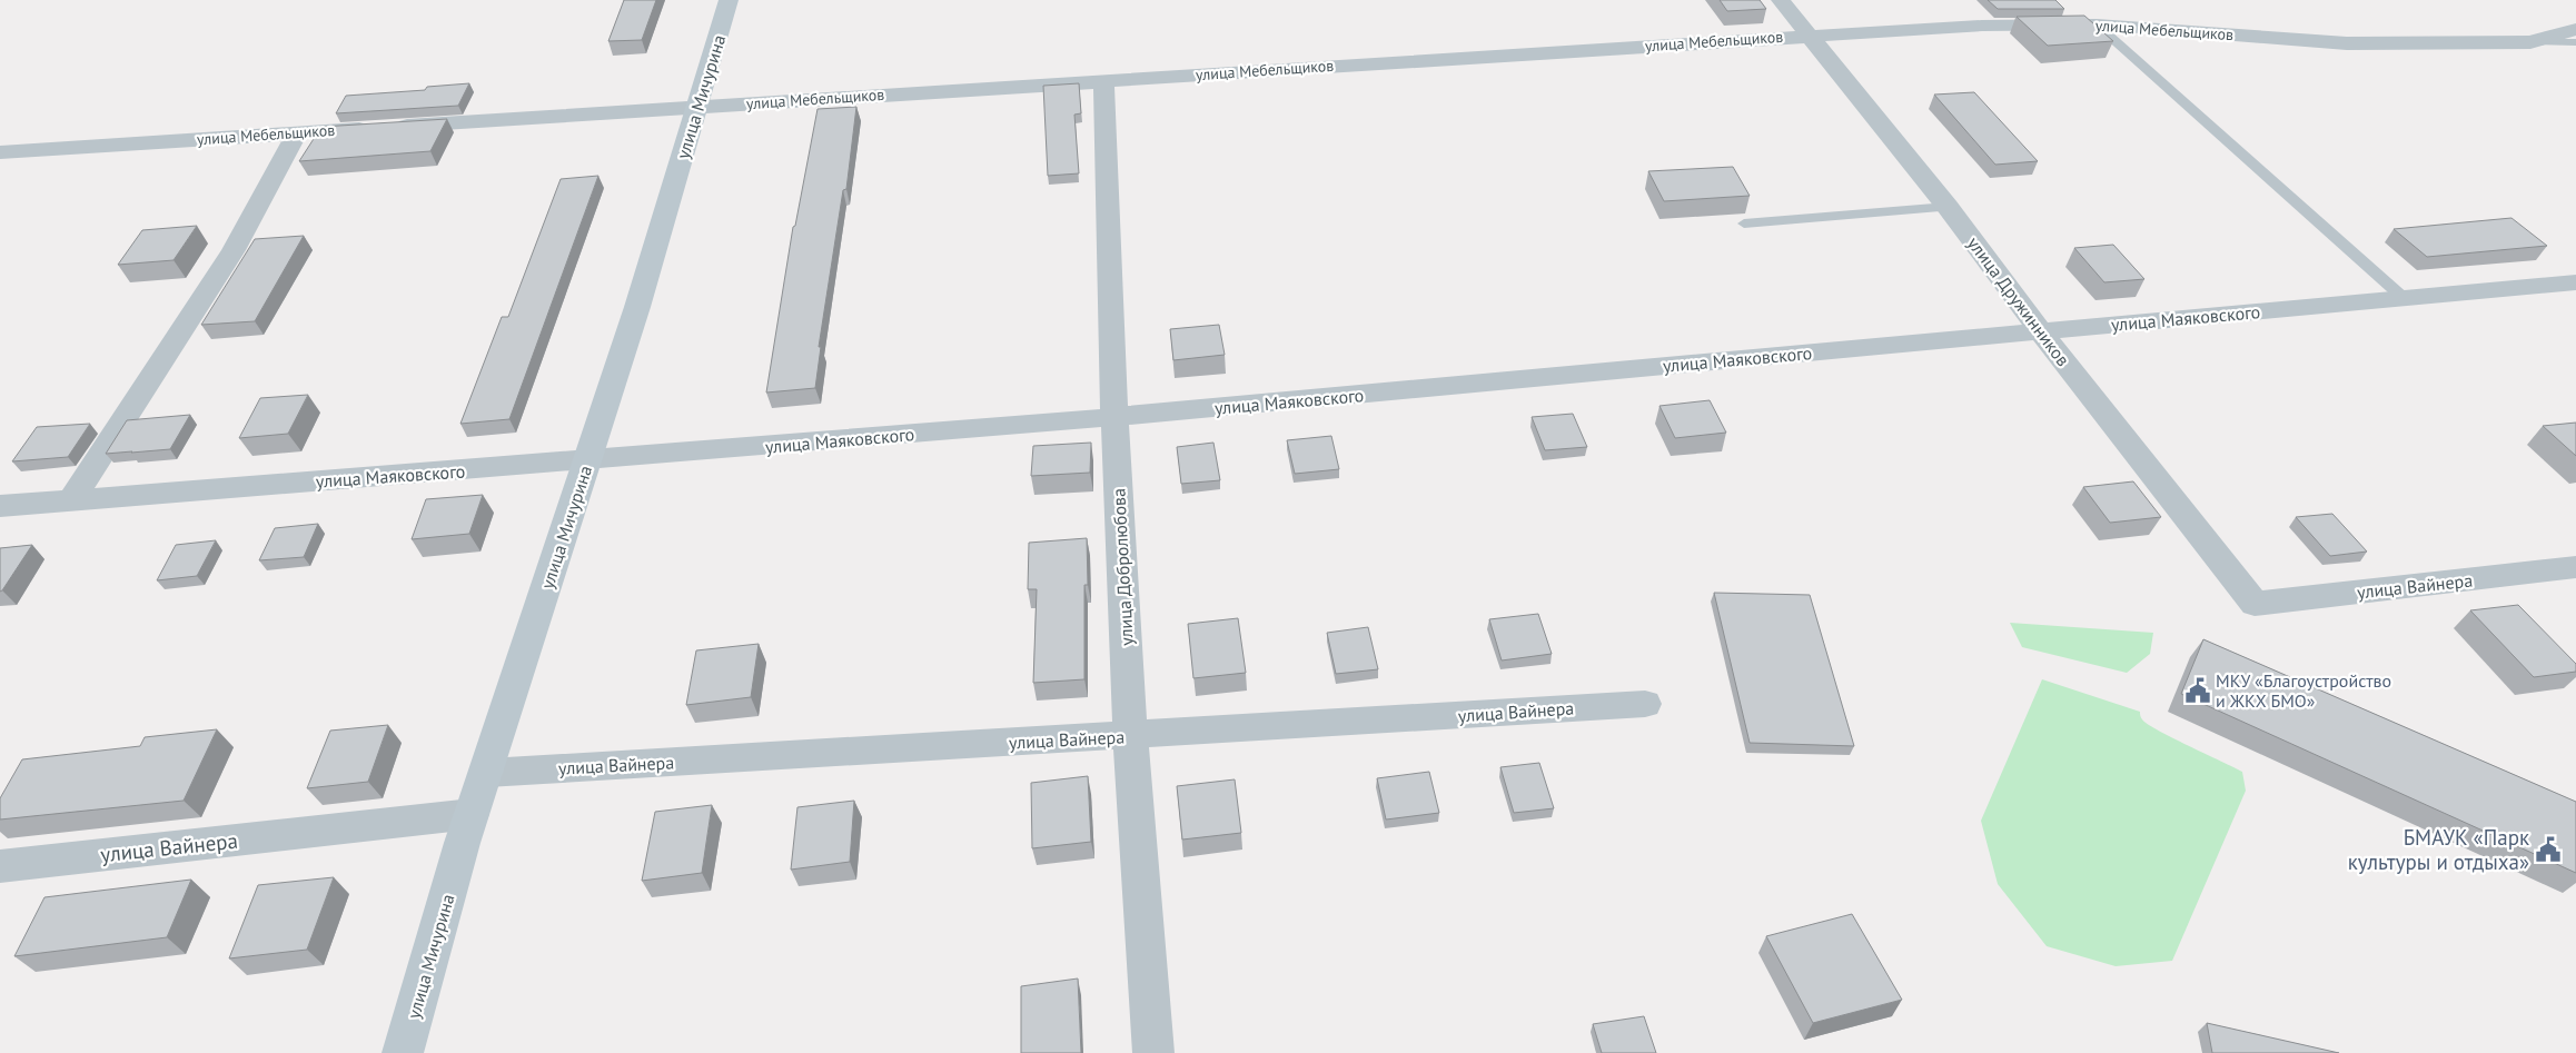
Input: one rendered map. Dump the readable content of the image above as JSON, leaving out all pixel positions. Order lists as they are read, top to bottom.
{
  "streets": {
    "street": [
      "улица Мебельщиков",
      "улица Мичурина",
      "улица Дружинников",
      "улица Маяковского",
      "улица Добролюбова",
      "улица Вайнера"
    ]
  },
  "crossings": [
    ["улица Мебельщиков", "улица Мичурина"],
    ["улица Мебельщиков", "улица Дружинников"],
    ["улица Мебельщиков", "улица Добролюбова"],
    ["улица Мичурина", "улица Маяковского"],
    ["улица Мичурина", "улица Вайнера"],
    ["улица Дружинников", "улица Маяковского"],
    ["улица Дружинников", "улица Вайнера"],
    ["улица Маяковского", "улица Добролюбова"],
    ["улица Добролюбова", "улица Вайнера"]
  ],
  "places": {
    "public building": ["МКУ «Благоустройство и ЖКХ БМО»", "БМАУК «Парк культуры и отдыха»"]
  }
}
